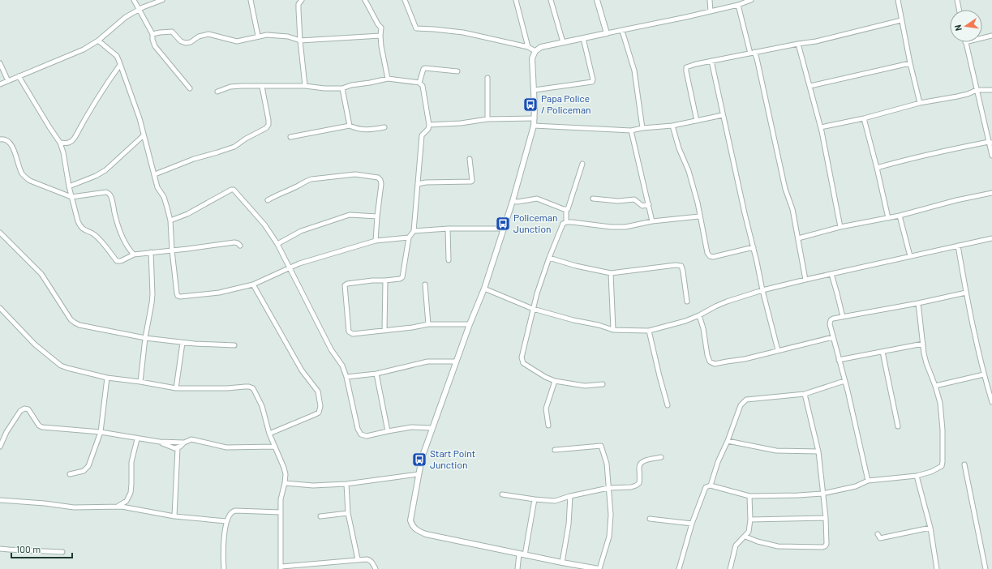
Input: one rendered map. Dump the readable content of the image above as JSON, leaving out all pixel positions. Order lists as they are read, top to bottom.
{
  "places": {
    "bus stop": ["Papa Police / Policeman", "Policeman Junction", "Start Point Junction"]
  },
  "scale_bar": "100 m",
  "north": "left"
}
